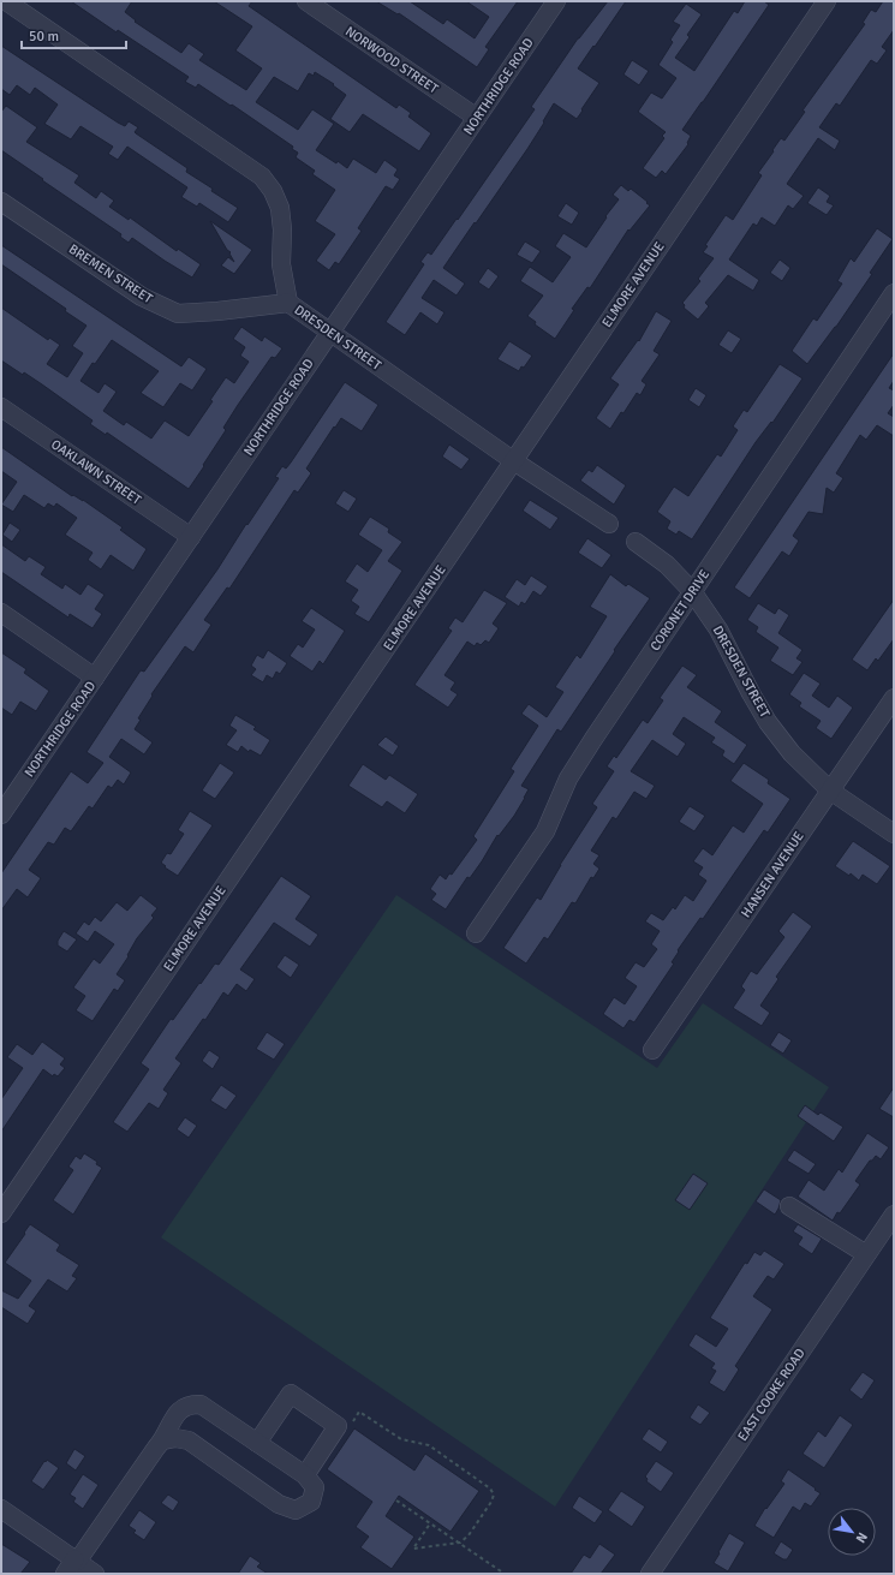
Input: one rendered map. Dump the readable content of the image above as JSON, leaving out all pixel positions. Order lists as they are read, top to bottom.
{
  "streets": {
    "street": [
      "NORWOOD STREET",
      "NORTHRIDGE ROAD",
      "BREMEN STREET",
      "ELMORE AVENUE",
      "DRESDEN STREET",
      "OAKLAWN STREET",
      "CORONET DRIVE",
      "HANSEN AVENUE",
      "EAST COOKE ROAD"
    ]
  },
  "crossings": [
    ["NORWOOD STREET", "NORTHRIDGE ROAD"],
    ["NORTHRIDGE ROAD", "DRESDEN STREET"],
    ["NORTHRIDGE ROAD", "OAKLAWN STREET"],
    ["BREMEN STREET", "DRESDEN STREET"],
    ["ELMORE AVENUE", "DRESDEN STREET"],
    ["DRESDEN STREET", "CORONET DRIVE"],
    ["DRESDEN STREET", "HANSEN AVENUE"]
  ],
  "scale_bar": "50 m",
  "north": "bottom right"
}
